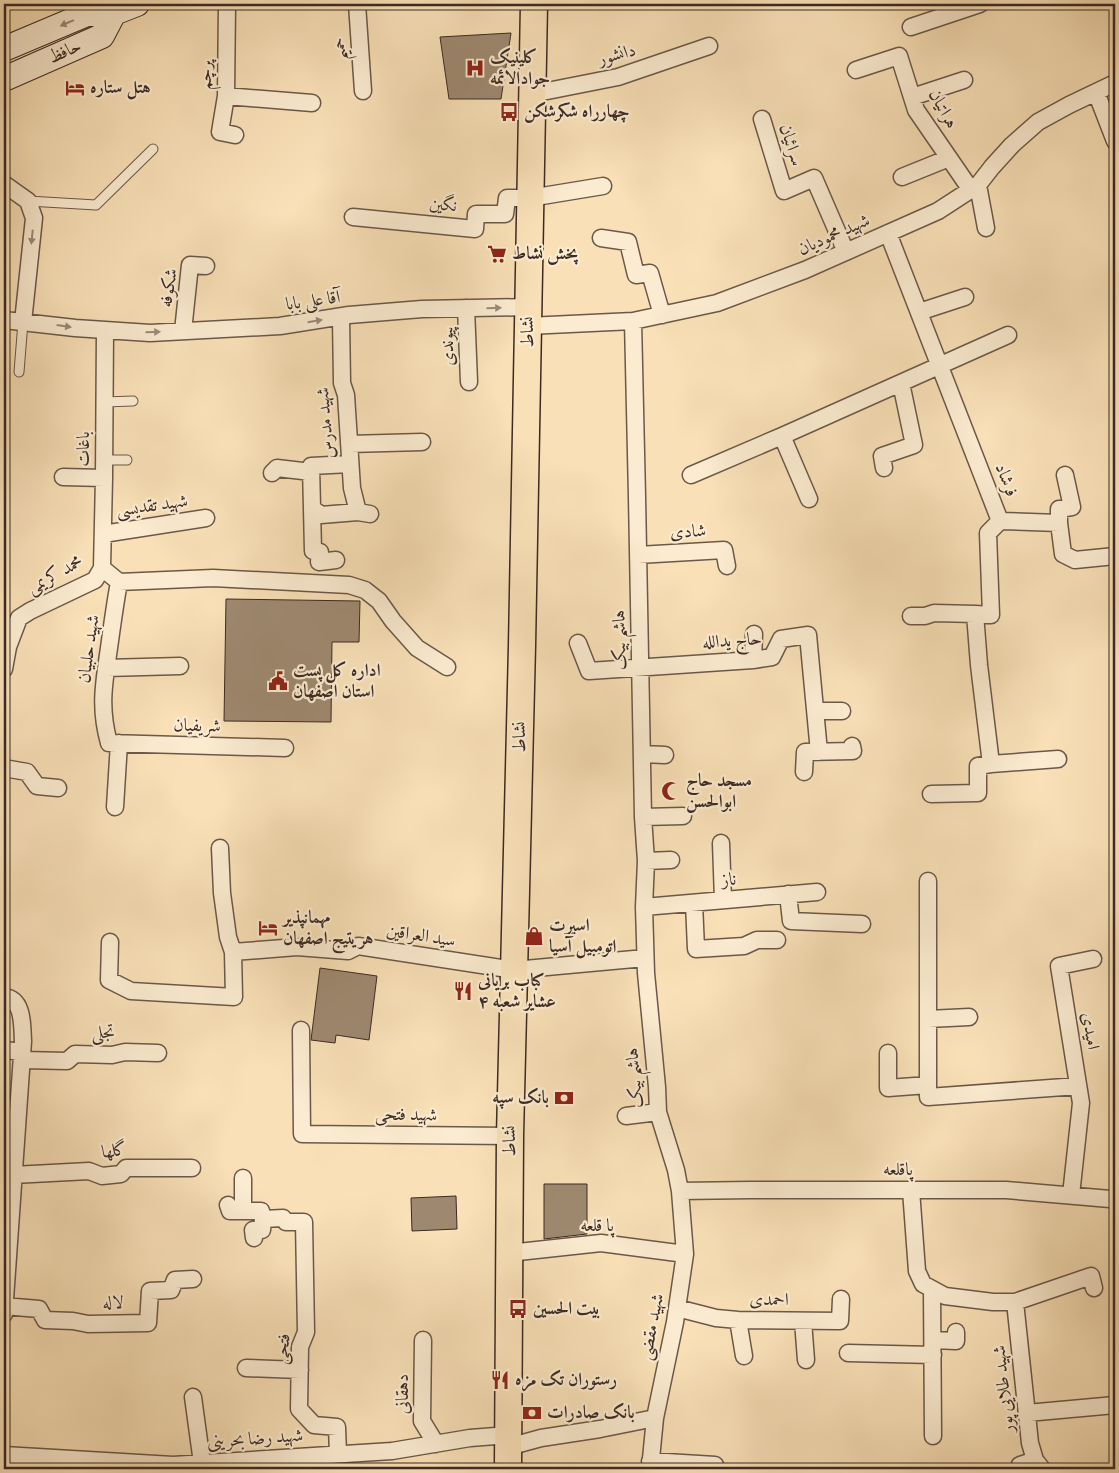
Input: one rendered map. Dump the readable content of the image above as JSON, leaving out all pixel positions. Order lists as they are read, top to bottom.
{
  "streets": {
    "main road": ["نشاط"],
    "street": [
      "حمیم",
      "حافظ",
      "دانشور",
      "پرچم",
      "هراتیان",
      "سرائیان",
      "نگین",
      "شهید محمودیان",
      "شکوفه",
      "آقا علی بابا",
      "پیوندی",
      "شهید مدرس",
      "باغات",
      "فرشاد",
      "شهید تقدیسی",
      "شادی",
      "محمد کریمی",
      "هاشم بیک",
      "حاج یدالله",
      "شهید حلبیان",
      "شریفیان",
      "ناز",
      "سید العراقین",
      "امیدی",
      "تجلی",
      "شهید فتحی",
      "گلها",
      "پاقلعه",
      "پا قلعه",
      "احمدی",
      "لاله",
      "شهید مقضی",
      "فتحی",
      "شهید طلایی پور",
      "دهقانی",
      "شهید رضا بحرینی"
    ]
  },
  "crossings": [
    ["دانشور", "نشاط"],
    ["هراتیان", "شهید محمودیان"],
    ["سرائیان", "شهید محمودیان"],
    ["نگین", "نشاط"],
    ["شهید محمودیان", "آقا علی بابا"],
    ["شهید محمودیان", "نشاط"],
    ["شهید محمودیان", "فرشاد"],
    ["شهید محمودیان", "هاشم بیک"],
    ["شکوفه", "آقا علی بابا"],
    ["آقا علی بابا", "نشاط"],
    ["آقا علی بابا", "پیوندی"],
    ["آقا علی بابا", "شهید مدرس"],
    ["آقا علی بابا", "باغات"],
    ["نشاط", "سید العراقین"],
    ["نشاط", "شهید فتحی"],
    ["نشاط", "پا قلعه"],
    ["نشاط", "شهید رضا بحرینی"],
    ["باغات", "شهید تقدیسی"],
    ["باغات", "محمد کریمی"],
    ["شادی", "هاشم بیک"],
    ["هاشم بیک", "حاج یدالله"],
    ["هاشم بیک", "ناز"],
    ["هاشم بیک", "پاقلعه"],
    ["هاشم بیک", "شهید مقضی"],
    ["شهید حلبیان", "شریفیان"],
    ["امیدی", "پاقلعه"],
    ["پاقلعه", "شهید مقضی"],
    ["پا قلعه", "شهید مقضی"],
    ["احمدی", "شهید مقضی"],
    ["شهید مقضی", "شهید رضا بحرینی"],
    ["فتحی", "شهید رضا بحرینی"],
    ["دهقانی", "شهید رضا بحرینی"]
  ],
  "one_way": ["آقا علی بابا"],
  "places": {
    "hospital": ["کلینیک جوادالائمه"],
    "hotel": ["هتل ستاره", "مهمانپذیر هریتیج اصفهان"],
    "bus stop": ["چهارراه شکرشکن", "بیت الحسین"],
    "supermarket": ["پخش نشاط"],
    "public building": ["اداره کل پست استان اصفهان"],
    "mosque": ["مسجد حاج ابوالحسن"],
    "shop": ["اسپرت اتومبیل آسیا"],
    "restaurant": ["کباب بریانی عشایر شعبه ۴", "رستوران تک مزه"],
    "bank": ["بانک سپه", "بانک صادرات"]
  }
}
